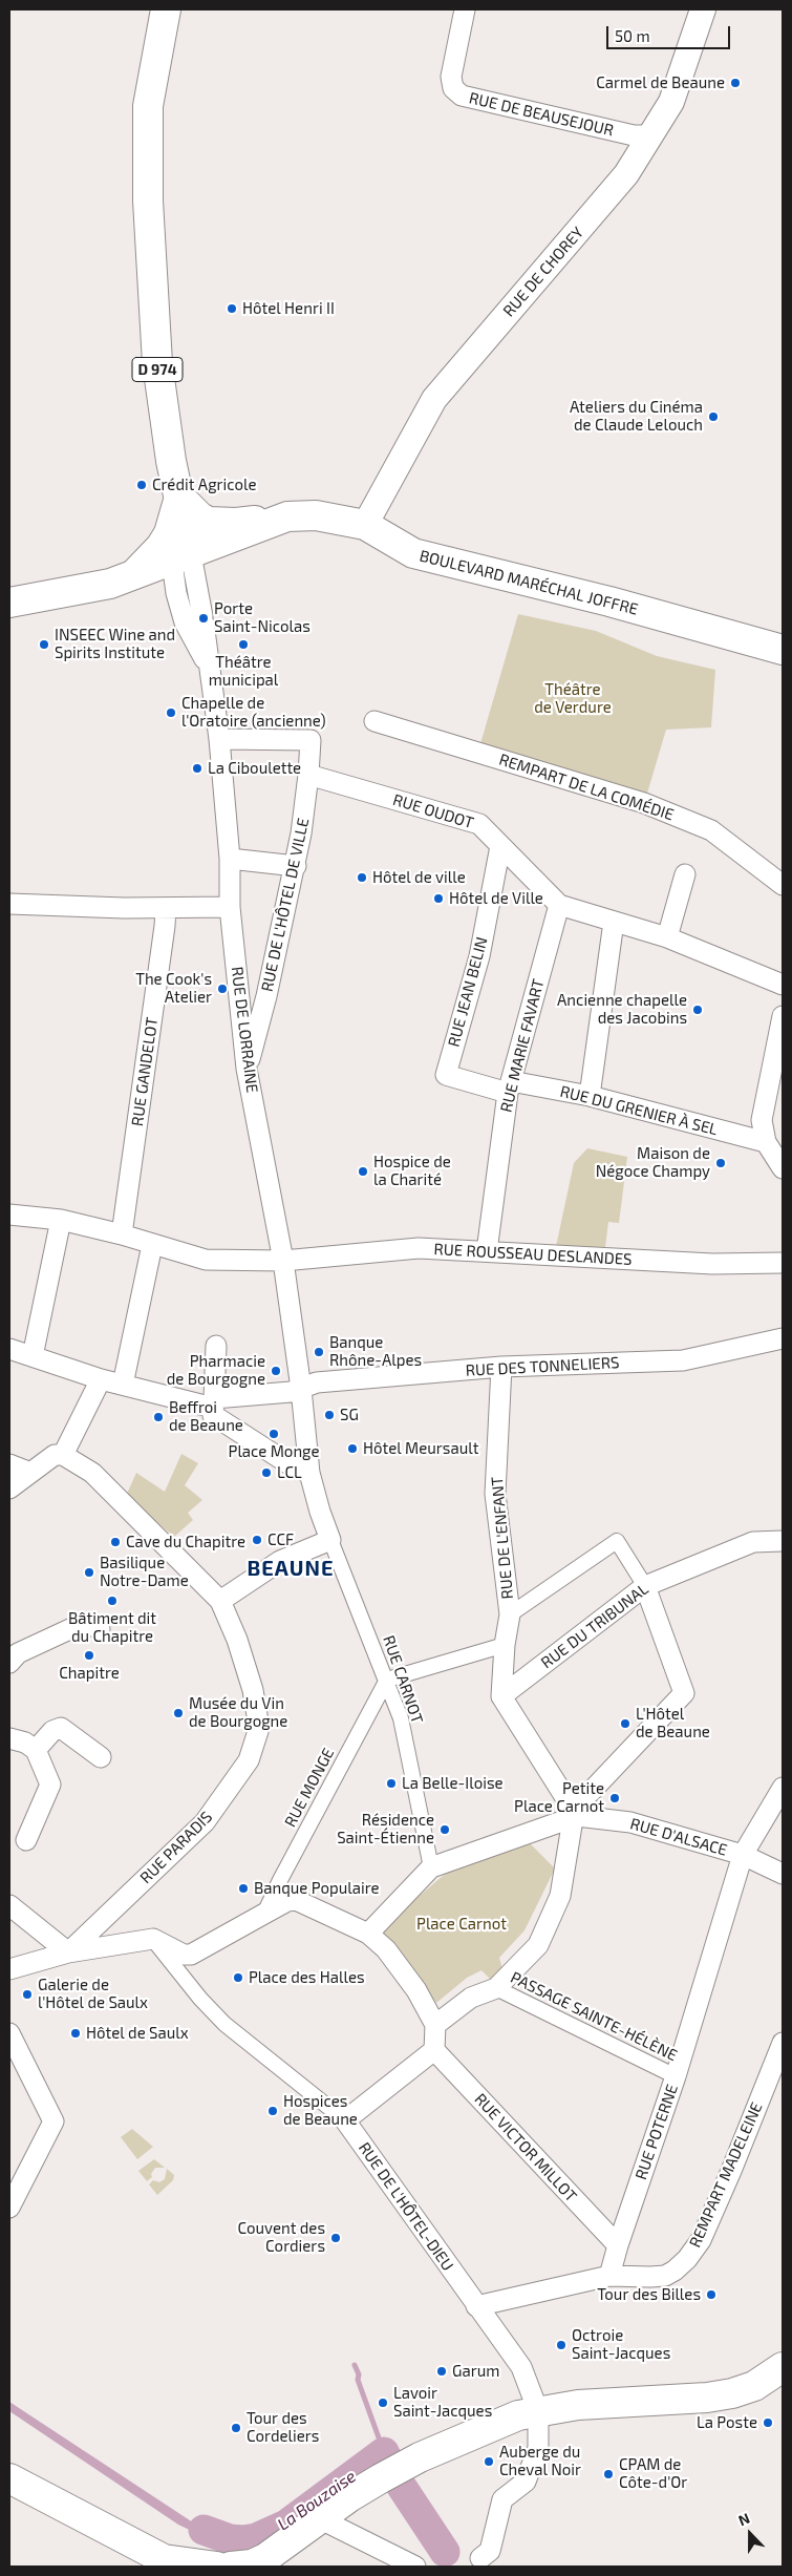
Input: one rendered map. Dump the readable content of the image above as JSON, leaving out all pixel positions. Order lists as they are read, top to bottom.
{
  "streets": {
    "main road": ["D 974", "BOULEVARD MARÉCHAL JOFFRE"],
    "street": [
      "RUE DE BEAUSEJOUR",
      "RUE DE CHOREY",
      "REMPART DE LA COMÉDIE",
      "RUE OUDOT",
      "RUE DE L'HÔTEL DE VILLE",
      "RUE JEAN BELIN",
      "RUE DE LORRAINE",
      "RUE MARIE FAVART",
      "RUE GANDELOT",
      "RUE DU GRENIER À SEL",
      "RUE ROUSSEAU DESLANDES",
      "RUE DES TONNELIERS",
      "RUE DE L'ENFANT",
      "RUE DU TRIBUNAL",
      "RUE CARNOT",
      "RUE MONGE",
      "RUE D'ALSACE",
      "RUE PARADIS",
      "PASSAGE SAINTE-HÉLÈNE",
      "RUE POTERNE",
      "RUE VICTOR MILLOT",
      "REMPART MADELEINE",
      "RUE DE L'HÔTEL-DIEU"
    ]
  },
  "crossings": [
    ["RUE DE BEAUSEJOUR", "RUE DE CHOREY"],
    ["RUE DE CHOREY", "BOULEVARD MARÉCHAL JOFFRE"],
    ["D 974", "BOULEVARD MARÉCHAL JOFFRE"],
    ["D 974", "RUE DE LORRAINE"],
    ["BOULEVARD MARÉCHAL JOFFRE", "RUE DE LORRAINE"],
    ["RUE OUDOT", "RUE DE L'HÔTEL DE VILLE"],
    ["RUE OUDOT", "RUE JEAN BELIN"],
    ["RUE OUDOT", "RUE MARIE FAVART"],
    ["RUE DE L'HÔTEL DE VILLE", "RUE DE LORRAINE"],
    ["RUE JEAN BELIN", "RUE MARIE FAVART"],
    ["RUE JEAN BELIN", "RUE DU GRENIER À SEL"],
    ["RUE DE LORRAINE", "RUE ROUSSEAU DESLANDES"],
    ["RUE DE LORRAINE", "RUE DES TONNELIERS"],
    ["RUE MARIE FAVART", "RUE DU GRENIER À SEL"],
    ["RUE MARIE FAVART", "RUE ROUSSEAU DESLANDES"],
    ["RUE GANDELOT", "RUE ROUSSEAU DESLANDES"],
    ["RUE DES TONNELIERS", "RUE DE L'ENFANT"],
    ["RUE DE L'ENFANT", "RUE DU TRIBUNAL"],
    ["RUE CARNOT", "RUE MONGE"],
    ["RUE D'ALSACE", "RUE POTERNE"],
    ["PASSAGE SAINTE-HÉLÈNE", "RUE POTERNE"],
    ["RUE POTERNE", "RUE VICTOR MILLOT"],
    ["RUE POTERNE", "REMPART MADELEINE"]
  ],
  "districts": ["BEAUNE"],
  "water": ["La Bouzaise"],
  "parks": ["Théâtre de Verdure", "Place Carnot"],
  "places": [
    "Carmel de Beaune",
    "Hôtel Henri II",
    "Ateliers du Cinéma de Claude Lelouch",
    "Crédit Agricole",
    "Porte Saint-Nicolas",
    "INSEEC Wine and Spirits Institute",
    "Théâtre municipal",
    "Chapelle de l'Oratoire (ancienne)",
    "La Ciboulette",
    "Hôtel de ville",
    "Hôtel de Ville",
    "The Cook's Atelier",
    "Ancienne chapelle des Jacobins",
    "Maison de Négoce Champy",
    "Hospice de la Charité",
    "Banque Rhône-Alpes",
    "Pharmacie de Bourgogne",
    "SG",
    "Beffroi de Beaune",
    "Place Monge",
    "Hôtel Meursault",
    "LCL",
    "CCF",
    "Cave du Chapitre",
    "Basilique Notre-Dame",
    "Bâtiment dit du Chapitre",
    "Chapitre",
    "Musée du Vin de Bourgogne",
    "L'Hôtel de Beaune",
    "La Belle-Iloise",
    "Petite Place Carnot",
    "Résidence Saint-Étienne",
    "Banque Populaire",
    "Place des Halles",
    "Galerie de l'Hôtel de Saulx",
    "Hôtel de Saulx",
    "Hospices de Beaune",
    "Couvent des Cordiers",
    "Tour des Billes",
    "Octroie Saint-Jacques",
    "Garum",
    "Lavoir Saint-Jacques",
    "La Poste",
    "Tour des Cordeliers",
    "Auberge du Cheval Noir",
    "CPAM de Côte-d'Or"
  ],
  "scale_bar": "50 m",
  "north": "top"
}
